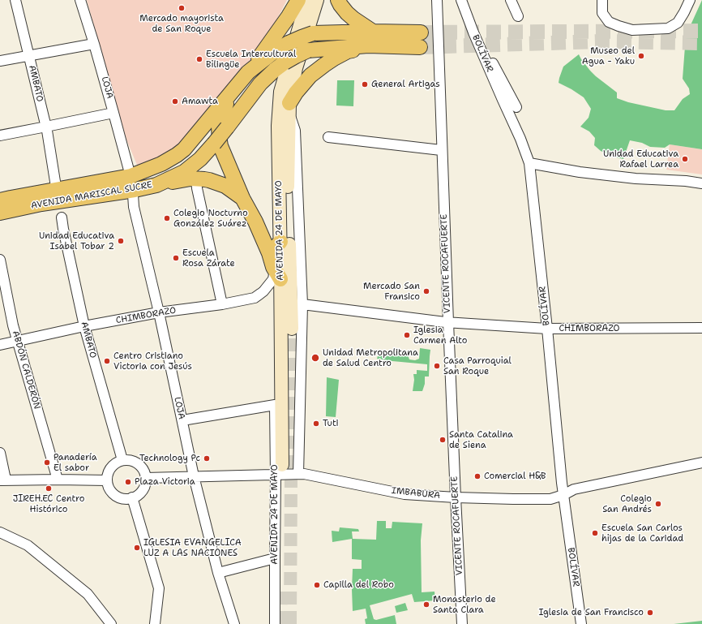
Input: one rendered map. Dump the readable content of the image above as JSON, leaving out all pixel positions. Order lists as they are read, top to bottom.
{
  "streets": {
    "main road": ["AVENIDA MARISCAL SUCRE", "AVENIDA 24 DE MAYO"],
    "street": [
      "BOLÍVAR",
      "AMBATO",
      "LOJA",
      "VICENTE ROCAFUERTE",
      "CHIMBORAZO",
      "ABDÓN CALDERÓN",
      "IMBABURA"
    ]
  },
  "crossings": [
    ["BOLÍVAR", "CHIMBORAZO"],
    ["BOLÍVAR", "IMBABURA"],
    ["AMBATO", "CHIMBORAZO"],
    ["AMBATO", "IMBABURA"],
    ["LOJA", "AVENIDA MARISCAL SUCRE"],
    ["LOJA", "AVENIDA 24 DE MAYO"],
    ["LOJA", "CHIMBORAZO"],
    ["LOJA", "IMBABURA"],
    ["AVENIDA 24 DE MAYO", "CHIMBORAZO"],
    ["AVENIDA 24 DE MAYO", "IMBABURA"],
    ["VICENTE ROCAFUERTE", "CHIMBORAZO"],
    ["VICENTE ROCAFUERTE", "IMBABURA"],
    ["CHIMBORAZO", "ABDÓN CALDERÓN"]
  ],
  "places": [
    "Mercado mayorista de San Roque",
    "Museo del Agua - Yaku",
    "Escuela Intercultural Bilingüe",
    "General Artigas",
    "Amawta",
    "Unidad Educativa Rafael Larrea",
    "Colegio Nocturno González Suárez",
    "Unidad Educativa Isabel Tobar 2",
    "Escuela Rosa Zárate",
    "Mercado San Fransico",
    "Iglesia Carmen Alto",
    "Unidad Metropolitana de Salud Centro",
    "Centro Cristiano Victoria con Jesús",
    "Casa Parroquial San Roque",
    "Tuti",
    "Santa Catalina de Siena",
    "Technology Pc",
    "Panadería El sabor",
    "Comercial H&B",
    "Plaza Victoria",
    "JIREH.EC Centro Histórico",
    "Colegio San Andrés",
    "Escuela San Carlos hijas de la Caridad",
    "IGLESIA EVANGELICA LUZ A LAS NACIONES",
    "Capilla del Robo",
    "Monasterio de Santa Clara",
    "Iglesia de San Francisco"
  ]
}
